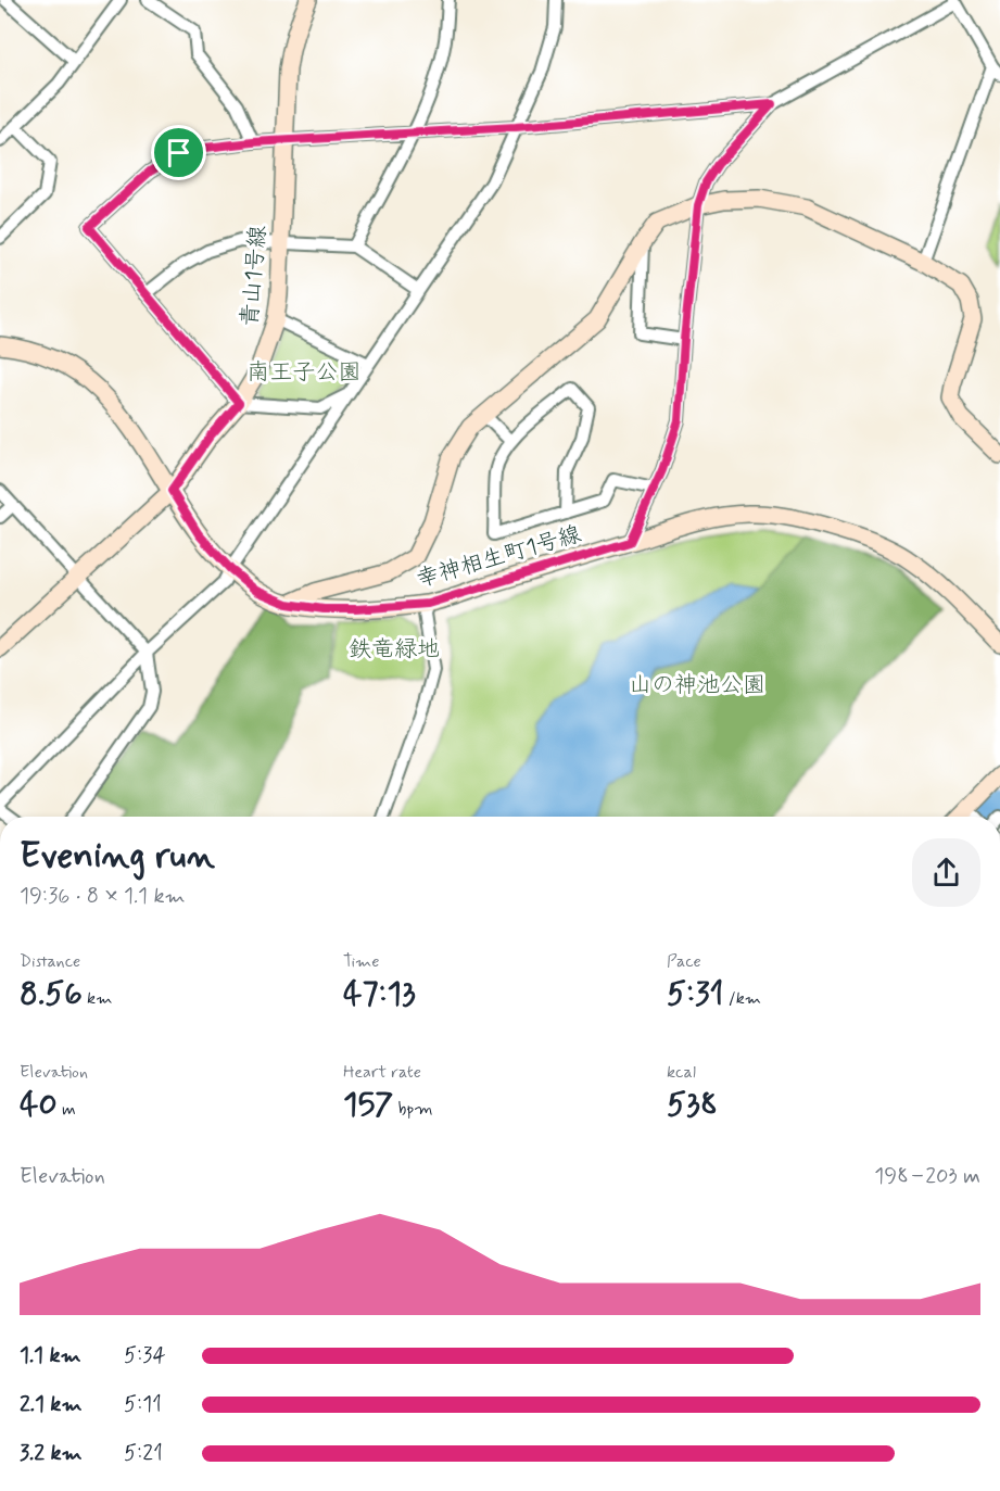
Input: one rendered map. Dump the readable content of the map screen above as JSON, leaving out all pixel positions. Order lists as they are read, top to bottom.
{
  "streets": {
    "street": ["青山1号線", "幸神相生町1号線"]
  },
  "crossings": [
    ["青山1号線", "幸神相生町1号線"]
  ],
  "parks": ["南王子公園", "鉄竜緑地", "山の神池公園"],
  "page": {
    "heading": ["Evening run", "19:36 · 8 × 1.1 km"],
    "stats": [
      ["Distance", "8.56 km"],
      ["Time", "47:13"],
      ["Pace", "5:31 /km"],
      ["Elevation", "40 m"],
      ["Heart rate", "157 bpm"],
      ["kcal", "538"]
    ],
    "chart": ["Elevation", "198–203 m"],
    "list": [
      {
        "name": "1.1 km",
        "note": "5:34"
      },
      {
        "name": "2.1 km",
        "note": "5:11"
      },
      {
        "name": "3.2 km",
        "note": "5:21"
      }
    ]
  }
}
